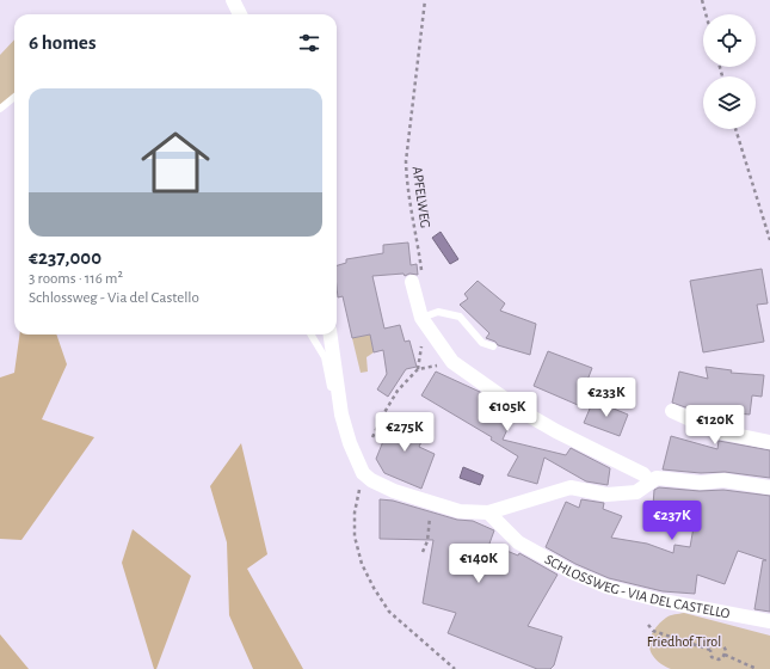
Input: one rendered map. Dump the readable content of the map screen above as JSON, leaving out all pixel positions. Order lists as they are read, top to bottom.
{
  "streets": {
    "street": ["SCHLOSSWEG - VIA DEL CASTELLO"],
    "path": ["APFELWEG"]
  },
  "parks": ["Friedhof Tirol"],
  "page": {
    "heading": "6 homes",
    "list": [
      {
        "name": "€237,000",
        "note": "3 rooms · 116 m² · Schlossweg - Via del Castello"
      }
    ],
    "price": [
      "€233K",
      "€105K",
      "€120K",
      "€275K",
      "€237K",
      "€140K"
    ]
  }
}
